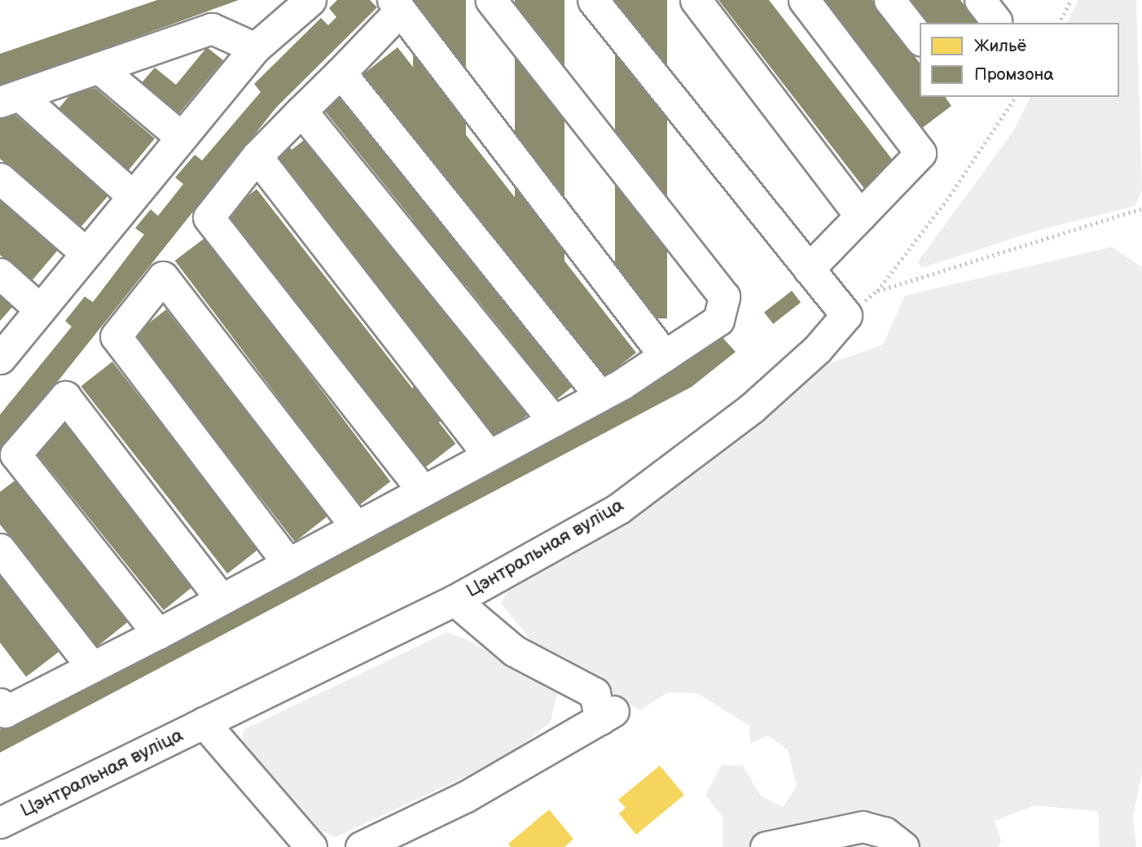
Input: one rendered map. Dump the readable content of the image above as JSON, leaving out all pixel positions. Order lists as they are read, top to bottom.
{
  "streets": {
    "street": ["Цэнтральная вуліца"]
  },
  "legend": ["Жильё", "Промзона"]
}
